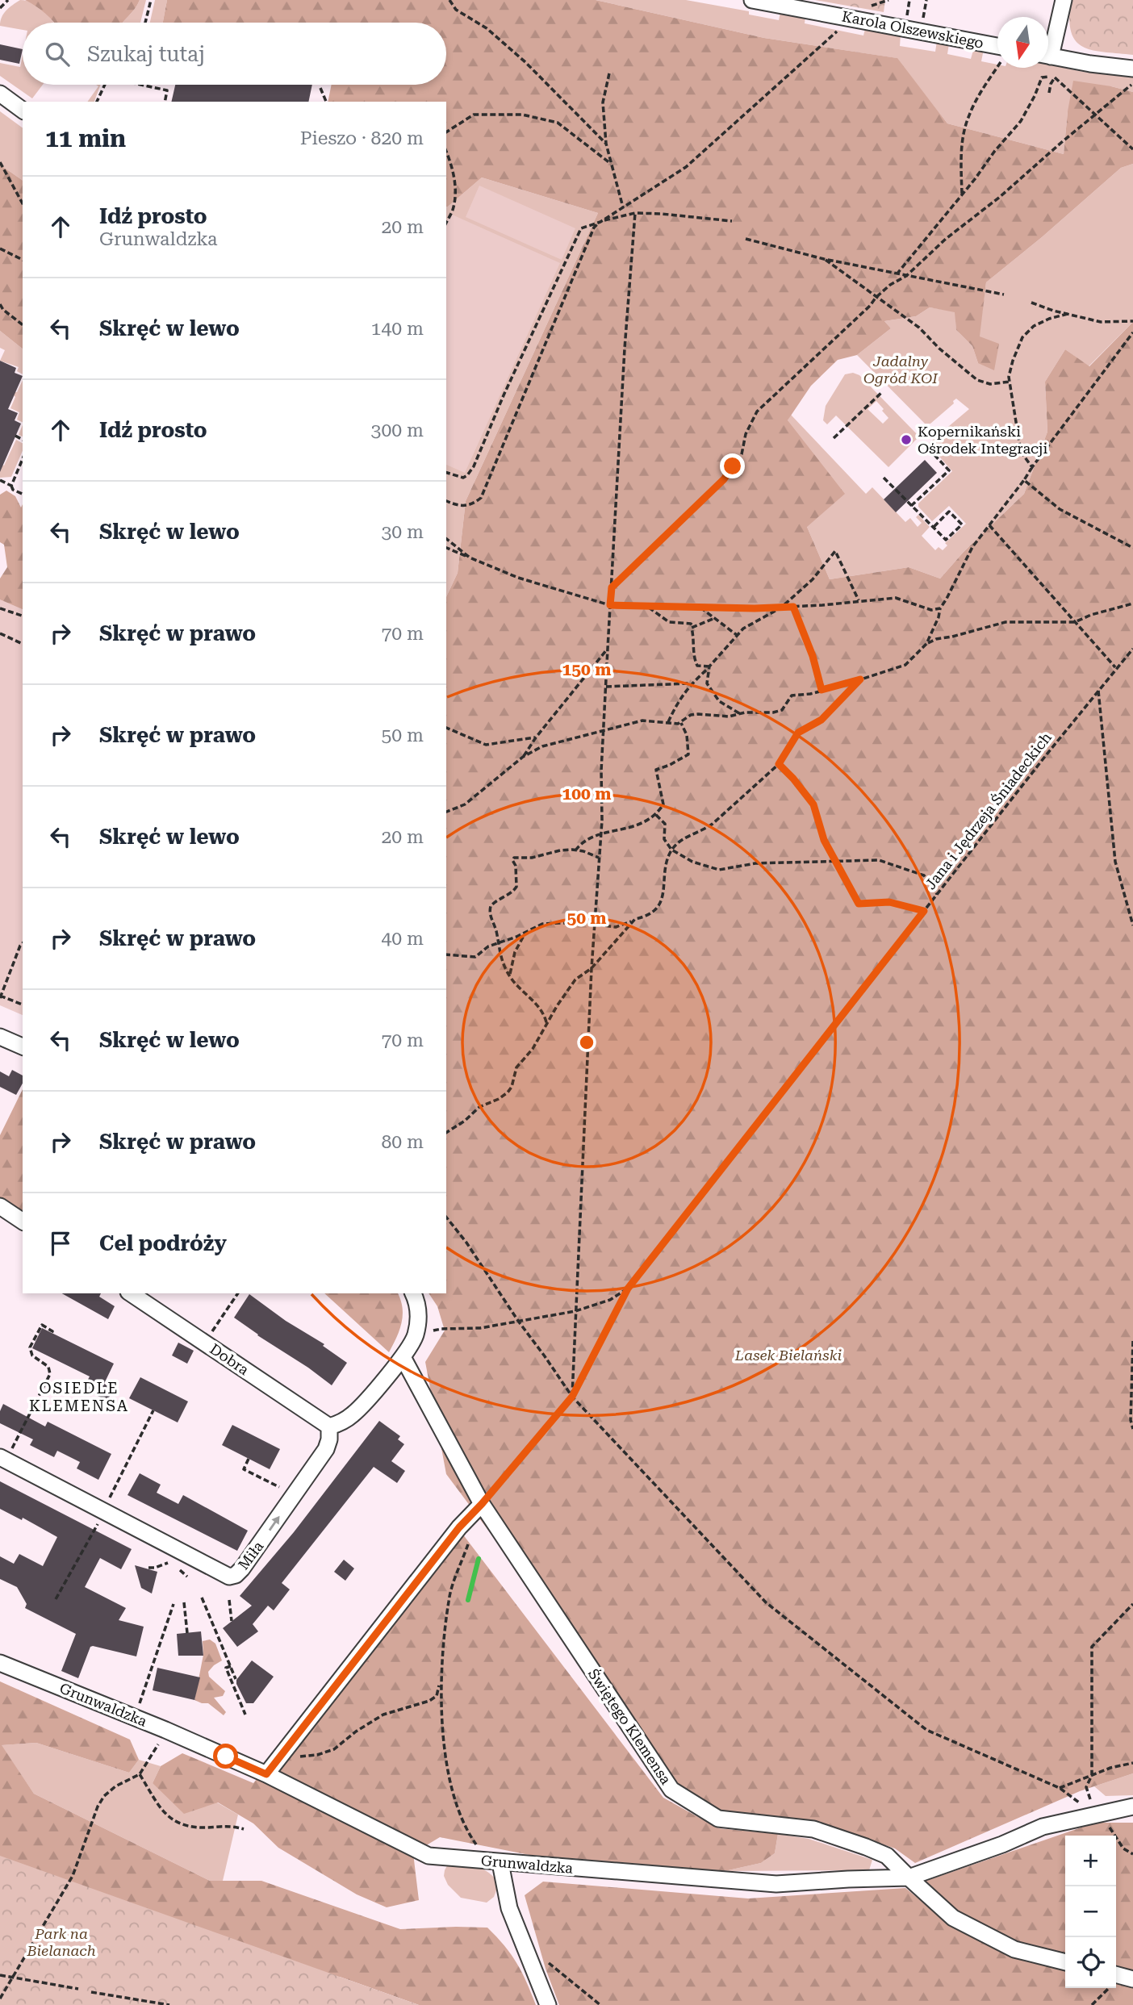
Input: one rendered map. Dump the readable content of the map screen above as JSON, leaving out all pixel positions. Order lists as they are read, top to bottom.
{
  "streets": {
    "street": [
      "Karola Olszewskiego",
      "Dobra",
      "Miła",
      "Grunwaldzka",
      "Świętego Klemensa"
    ],
    "path": ["Jana i Jędrzeja Śniadeckich"]
  },
  "crossings": [
    ["Jana i Jędrzeja Śniadeckich", "Świętego Klemensa"],
    ["Dobra", "Miła"],
    ["Grunwaldzka", "Świętego Klemensa"]
  ],
  "one_way": ["Miła"],
  "districts": ["OSIEDLE KLEMENSA"],
  "parks": ["Jadalny Ogród KOI", "Lasek Bielański", "Park na Bielanach"],
  "places": ["Kopernikański Ośrodek Integracji"],
  "north": "bottom",
  "page": {
    "search": "Szukaj tutaj",
    "heading": ["11 min", "Pieszo · 820 m"],
    "list": [
      ["Idź prosto", "Grunwaldzka", "20 m"],
      ["Skręć w lewo", "140 m"],
      ["Idź prosto", "300 m"],
      ["Skręć w lewo", "30 m"],
      ["Skręć w prawo", "70 m"],
      ["Skręć w prawo", "50 m"],
      ["Skręć w lewo", "20 m"],
      ["Skręć w prawo", "40 m"],
      ["Skręć w lewo", "70 m"],
      ["Skręć w prawo", "80 m"],
      "Cel podróży"
    ],
    "map_buttons": ["+", "−"]
  },
  "rings": ["150 m", "100 m", "50 m"]
}
